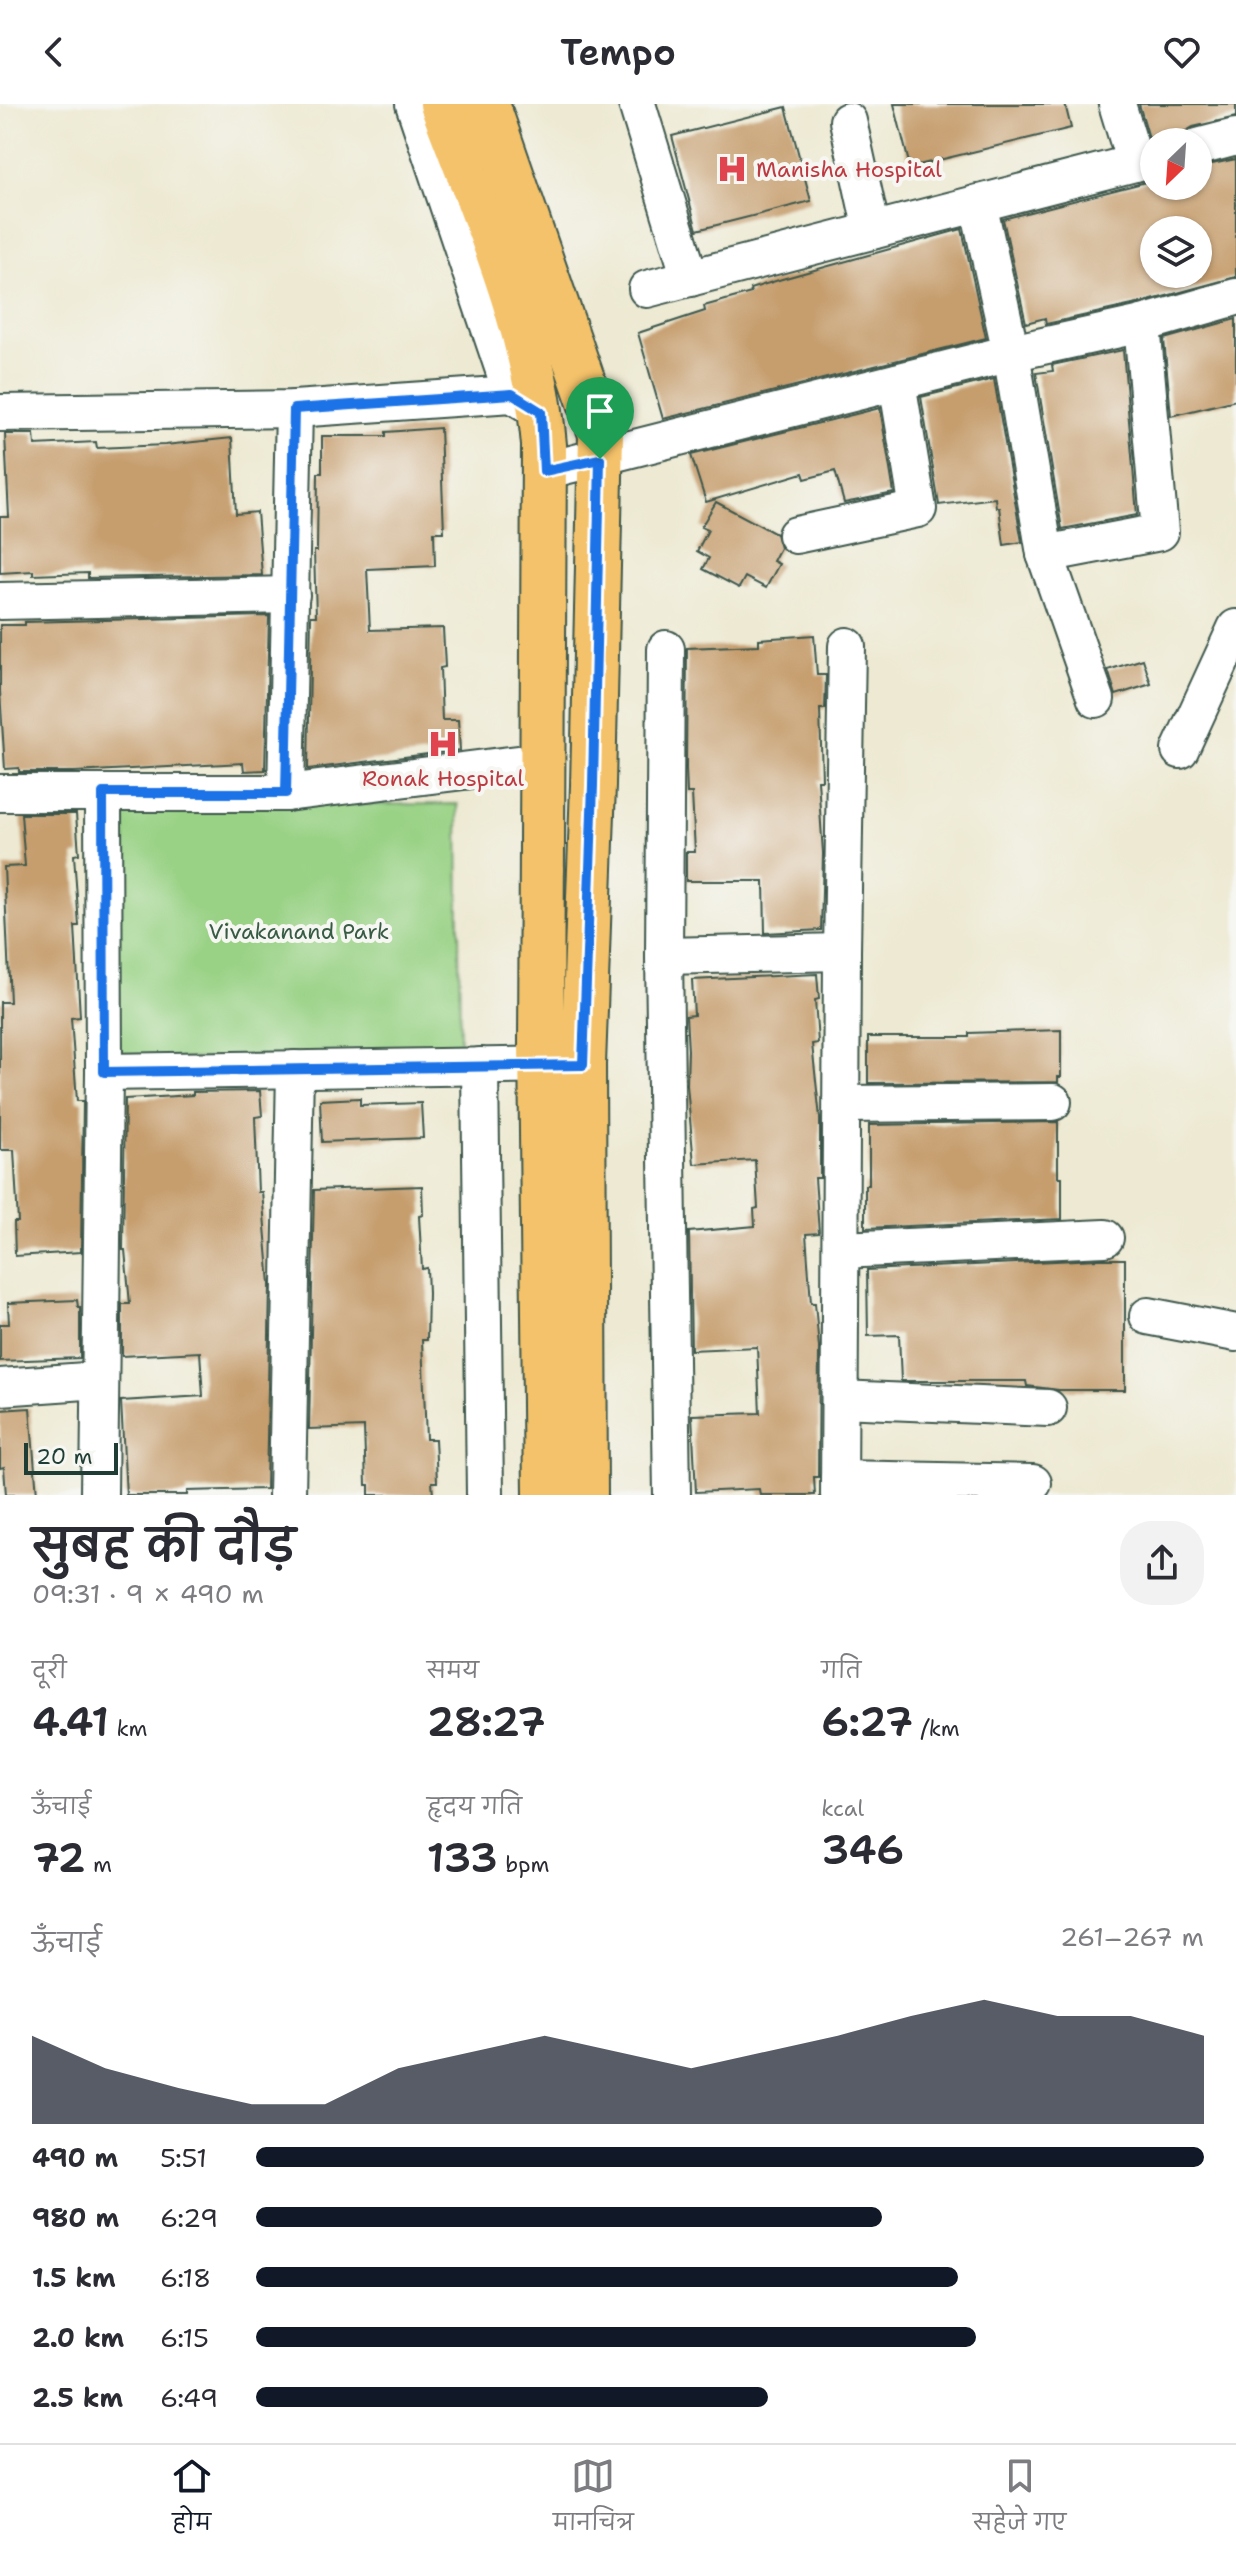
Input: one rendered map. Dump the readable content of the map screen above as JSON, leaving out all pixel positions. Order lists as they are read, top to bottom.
{
  "parks": ["Vivakanand Park"],
  "places": {
    "hospital": ["Manisha Hospital", "Ronak Hospital"]
  },
  "scale_bar": "20 m",
  "north": "bottom left",
  "page": {
    "header": "Tempo",
    "scale": "20 m",
    "heading": ["सुबह की दौड़", "09:31 · 9 × 490 m"],
    "stats": [
      ["दूरी", "4.41 km"],
      ["समय", "28:27"],
      ["गति", "6:27 /km"],
      ["ऊँचाई", "72 m"],
      ["हृदय गति", "133 bpm"],
      ["kcal", "346"]
    ],
    "chart": ["ऊँचाई", "261–267 m"],
    "list": [
      {
        "name": "490 m",
        "note": "5:51"
      },
      {
        "name": "980 m",
        "note": "6:29"
      },
      {
        "name": "1.5 km",
        "note": "6:18"
      },
      {
        "name": "2.0 km",
        "note": "6:15"
      },
      {
        "name": "2.5 km",
        "note": "6:49"
      }
    ],
    "tabs": ["होम", "मानचित्र", "सहेजे गए"]
  }
}
